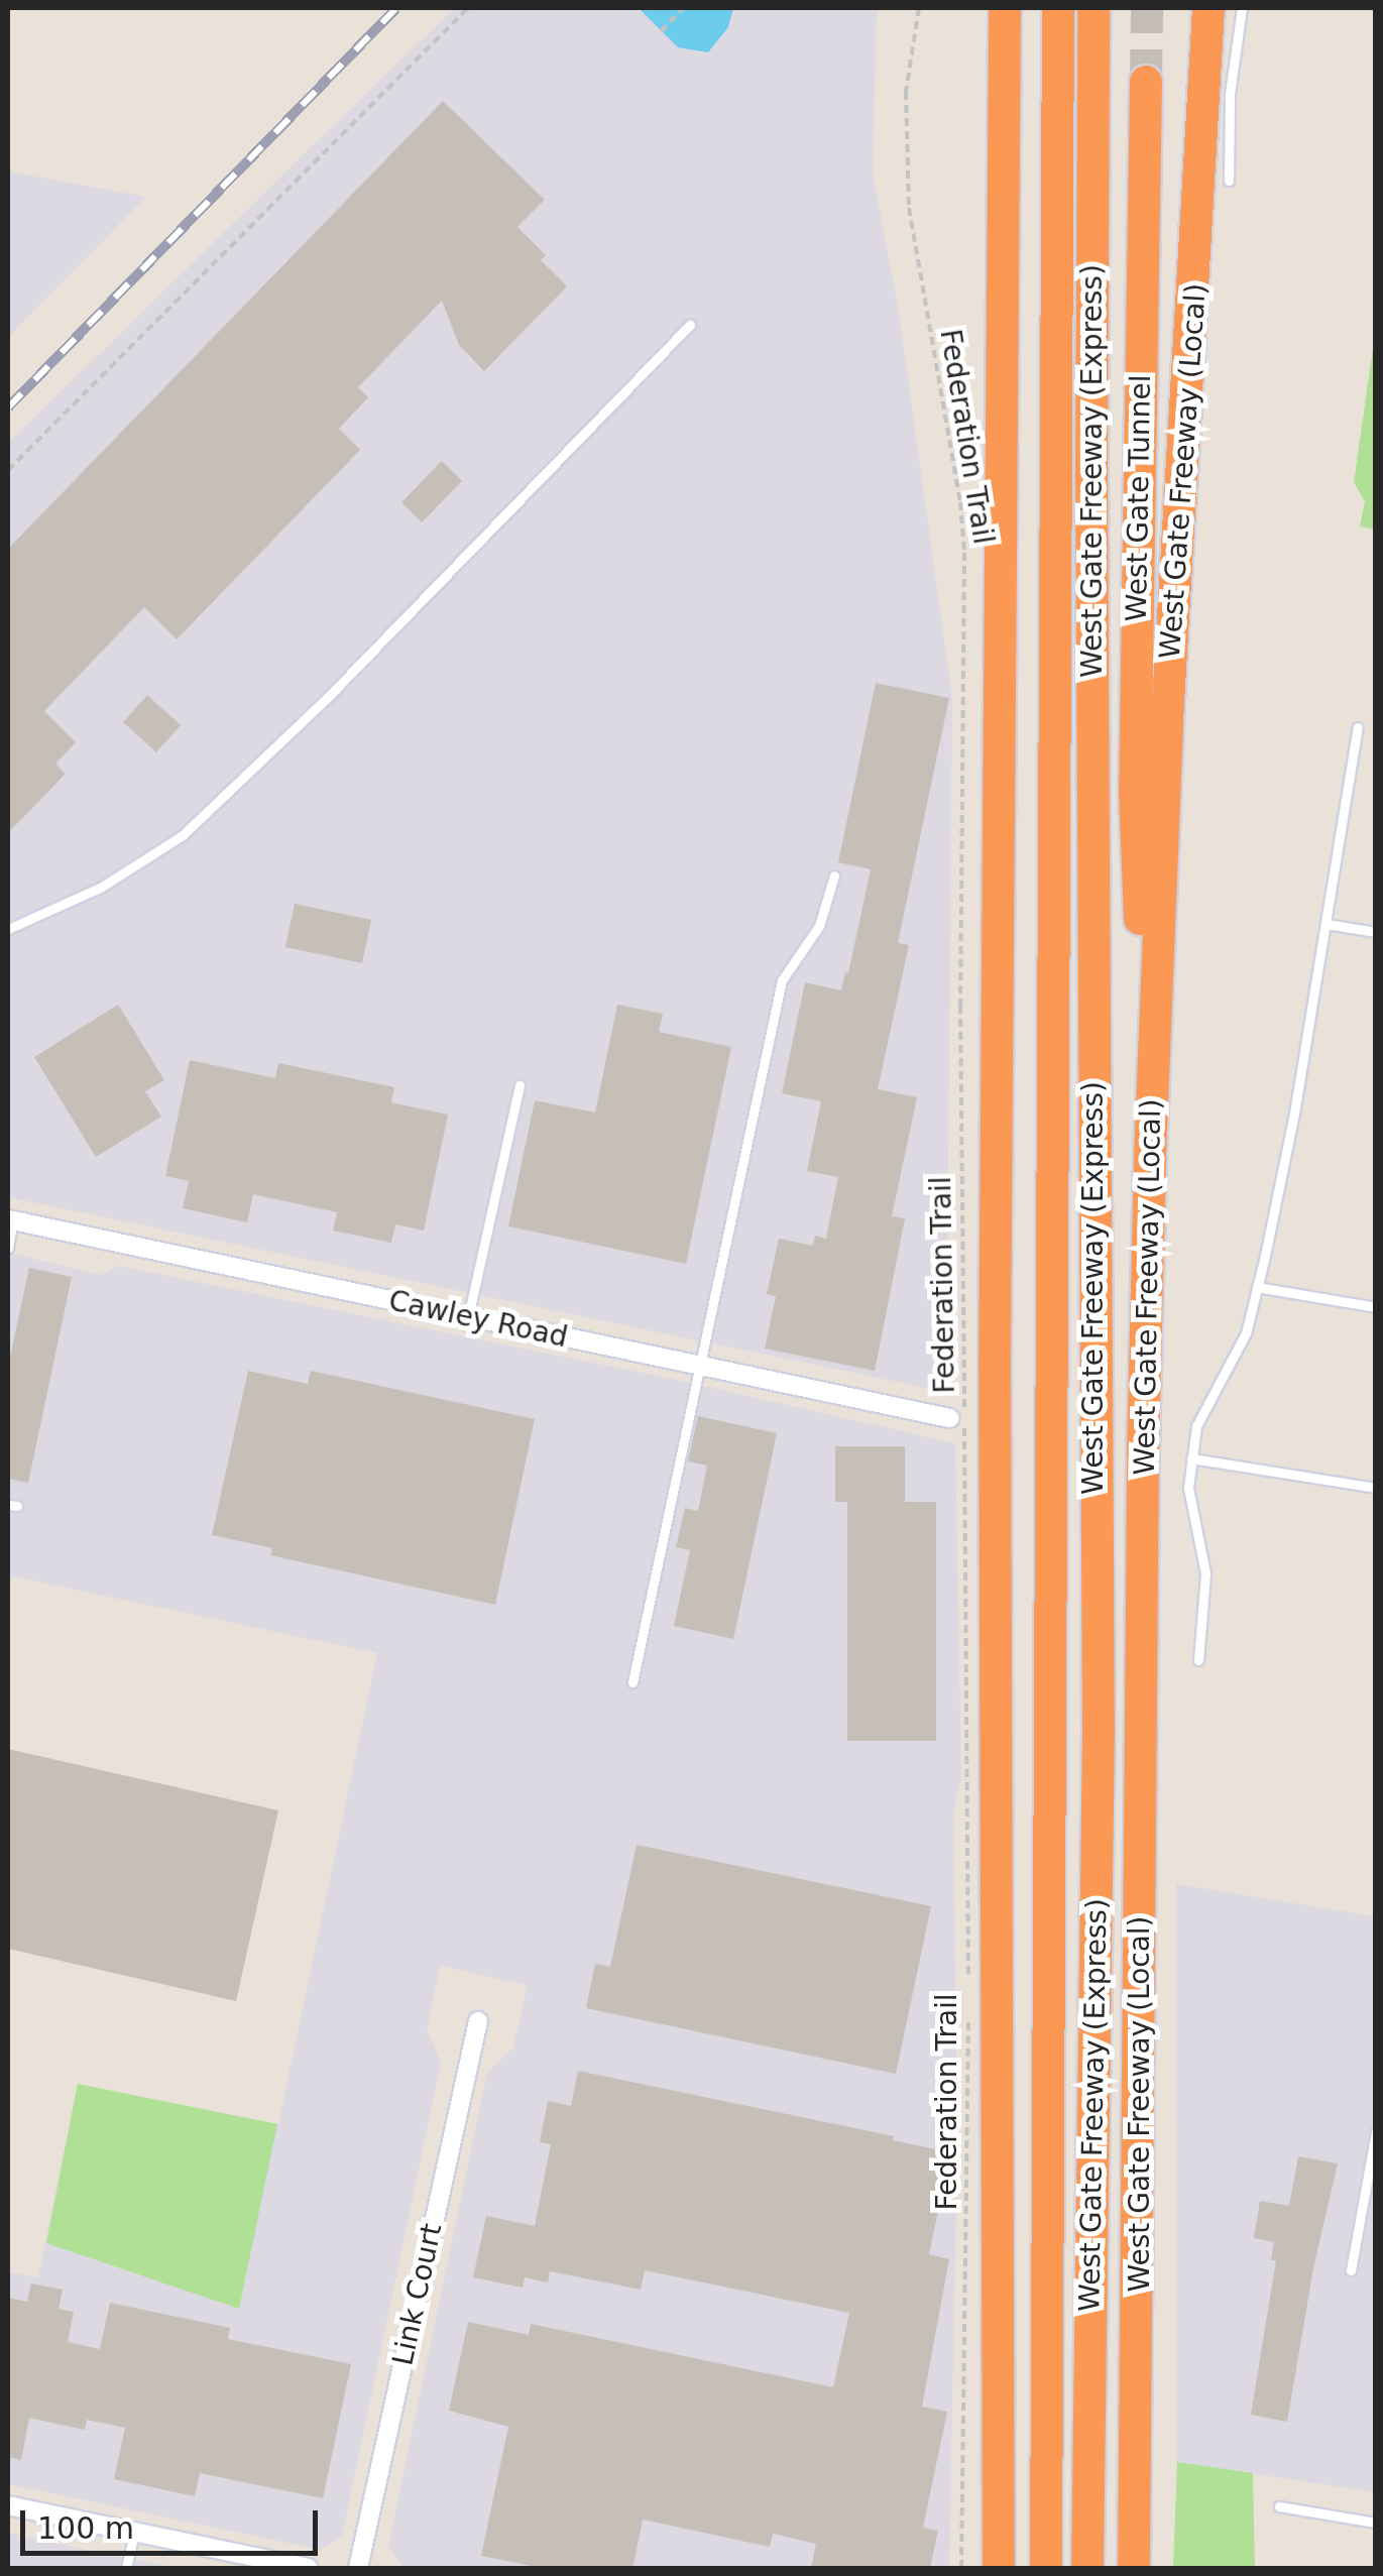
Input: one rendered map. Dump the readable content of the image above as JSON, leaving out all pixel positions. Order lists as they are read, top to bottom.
{
  "streets": {
    "highway": ["West Gate Freeway (Express)", "West Gate Freeway (Local)", "West Gate Tunnel"],
    "street": ["Cawley Road", "Link Court"],
    "path": ["Federation Trail"]
  },
  "crossings": [
    ["West Gate Freeway (Local)", "West Gate Tunnel"]
  ],
  "scale_bar": "100 m"
}
